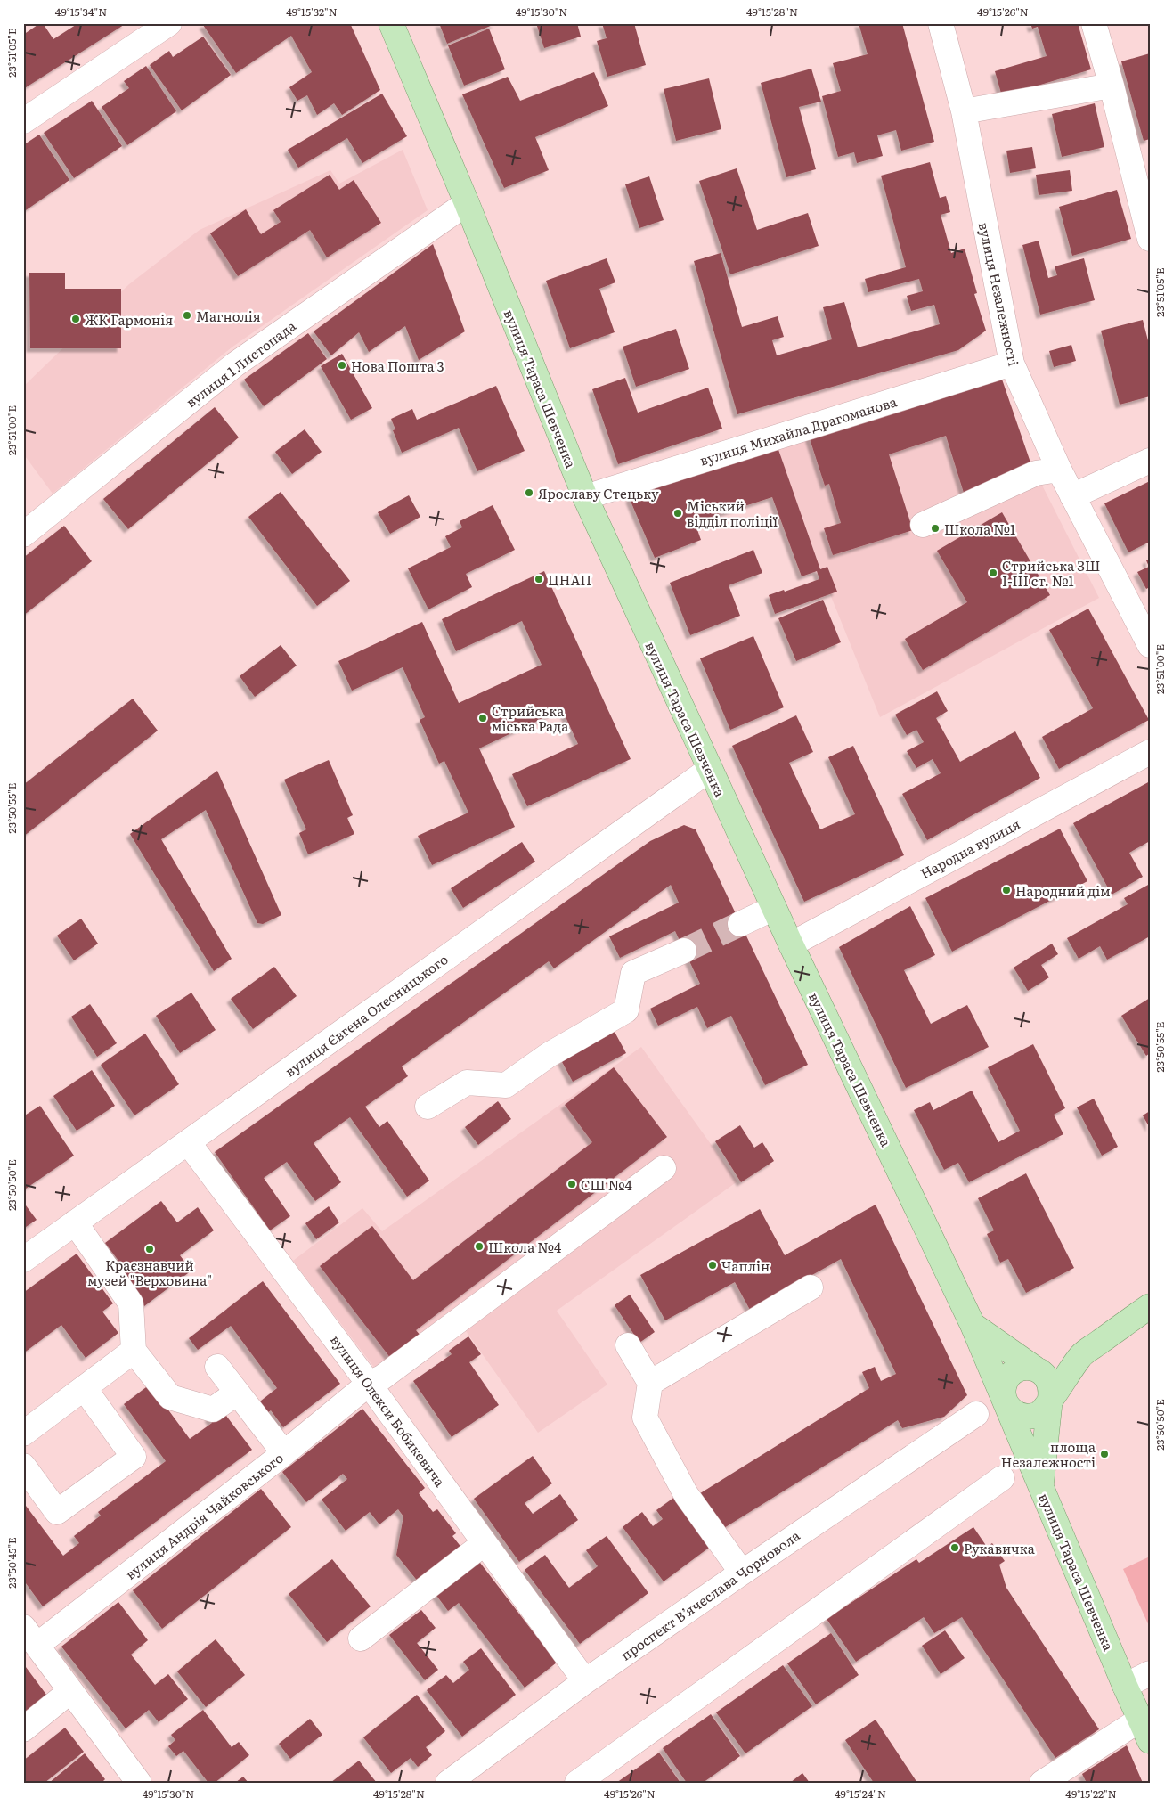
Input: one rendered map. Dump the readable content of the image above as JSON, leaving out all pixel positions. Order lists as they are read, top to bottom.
{
  "streets": {
    "main road": ["вулиця Тараса Шевченка"],
    "street": [
      "вулиця Незалежності",
      "вулиця 1 Листопада",
      "вулиця Михайла Драгоманова",
      "Народна вулиця",
      "вулиця Євгена Олесницького",
      "вулиця Олекси Бобикевича",
      "вулиця Андрія Чайковського",
      "проспект Вʼячеслава Чорновола"
    ]
  },
  "crossings": [
    ["вулиця Незалежності", "вулиця Михайла Драгоманова"],
    ["вулиця 1 Листопада", "вулиця Тараса Шевченка"],
    ["вулиця Тараса Шевченка", "вулиця Михайла Драгоманова"],
    ["вулиця Тараса Шевченка", "Народна вулиця"],
    ["вулиця Тараса Шевченка", "вулиця Євгена Олесницького"],
    ["вулиця Євгена Олесницького", "вулиця Олекси Бобикевича"],
    ["вулиця Олекси Бобикевича", "вулиця Андрія Чайковського"],
    ["вулиця Олекси Бобикевича", "проспект Вʼячеслава Чорновола"]
  ],
  "places": [
    "Магнолія",
    "ЖК Гармонія",
    "Нова Пошта 3",
    "Ярославу Стецьку",
    "Міський відділ поліції",
    "Школа №1",
    "Стрийська ЗШ І-ІІІ ст. №1",
    "ЦНАП",
    "Стрийська міська Рада",
    "Народний дім",
    "СШ №4",
    "Школа №4",
    "Краєзнавчий музей \"Верховина\"",
    "Чаплін",
    "площа Незалежності",
    "Рукавичка"
  ],
  "coordinates": [
    "49°15'34\"N",
    "49°15'32\"N",
    "49°15'30\"N",
    "49°15'28\"N",
    "49°15'26\"N",
    "23°51'05\"E",
    "23°51'00\"E",
    "23°50'55\"E",
    "23°50'50\"E",
    "23°50'45\"E",
    "49°15'24\"N",
    "49°15'22\"N"
  ]
}
